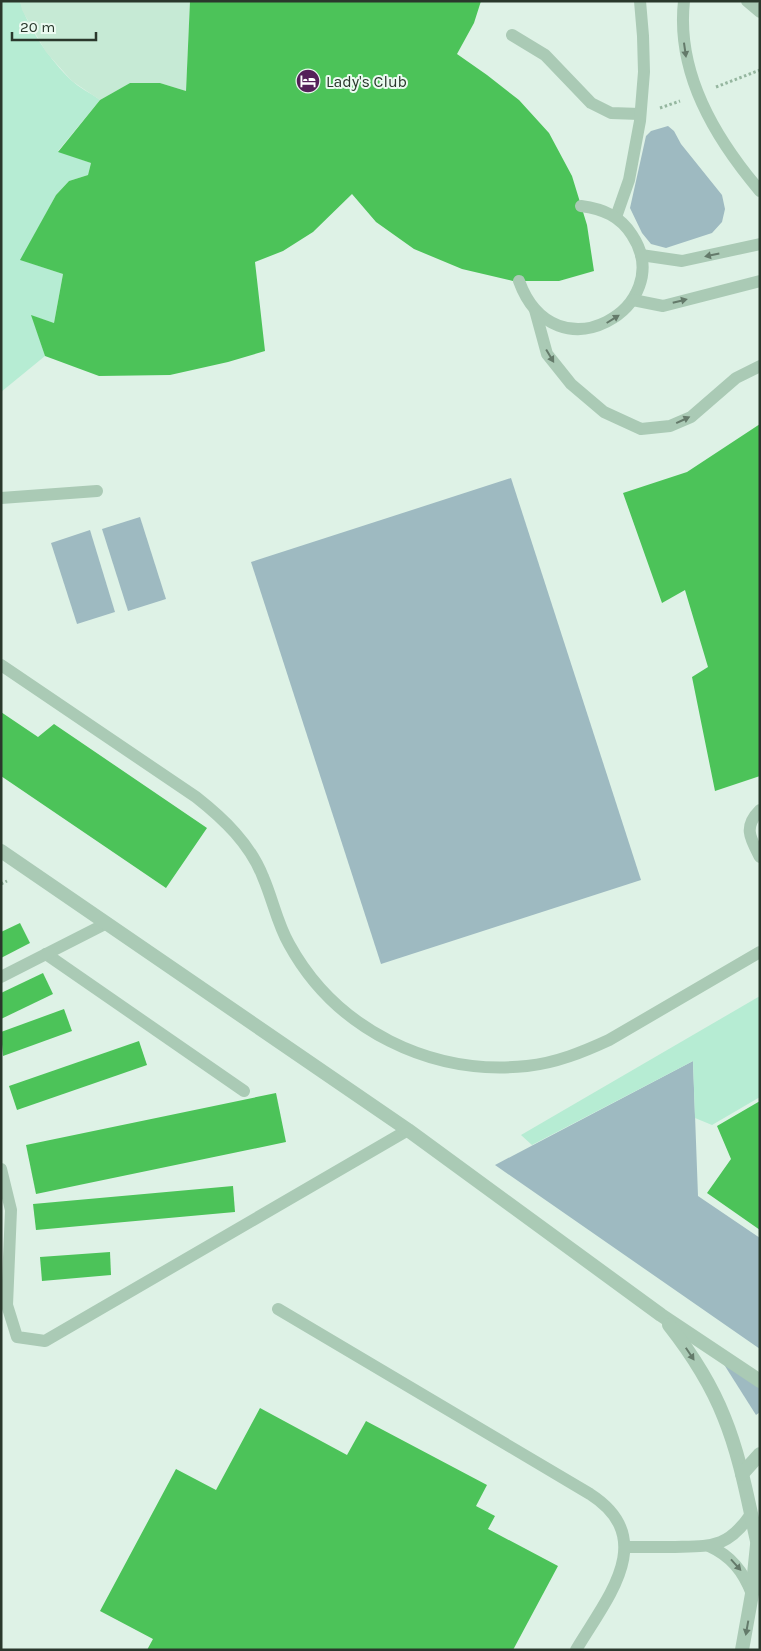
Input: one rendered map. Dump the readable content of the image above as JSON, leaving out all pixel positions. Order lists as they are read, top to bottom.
{
  "places": {
    "hotel": ["Lady's Club"]
  },
  "scale_bar": "20 m"
}
